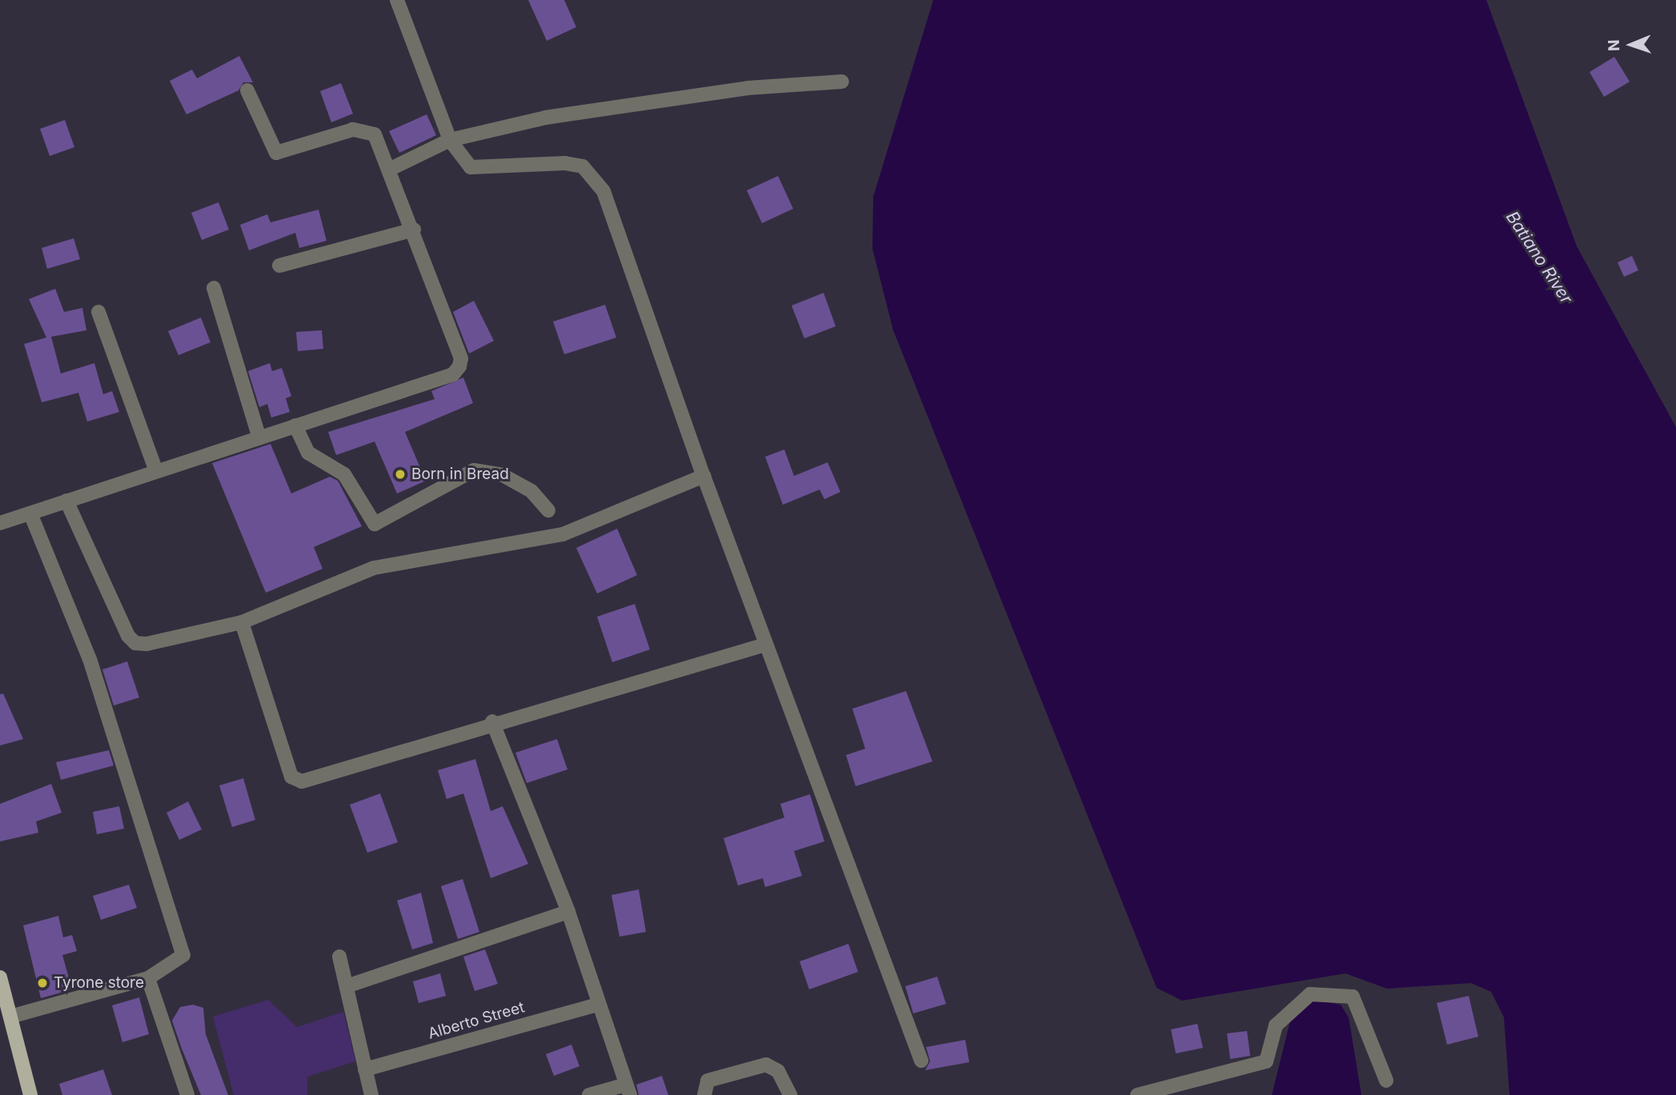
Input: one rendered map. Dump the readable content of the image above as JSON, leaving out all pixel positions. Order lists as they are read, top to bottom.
{
  "streets": {
    "street": ["Alberto Street"]
  },
  "water": ["Batiano River"],
  "places": ["Born in Bread", "Tyrone store"],
  "north": "left"
}
